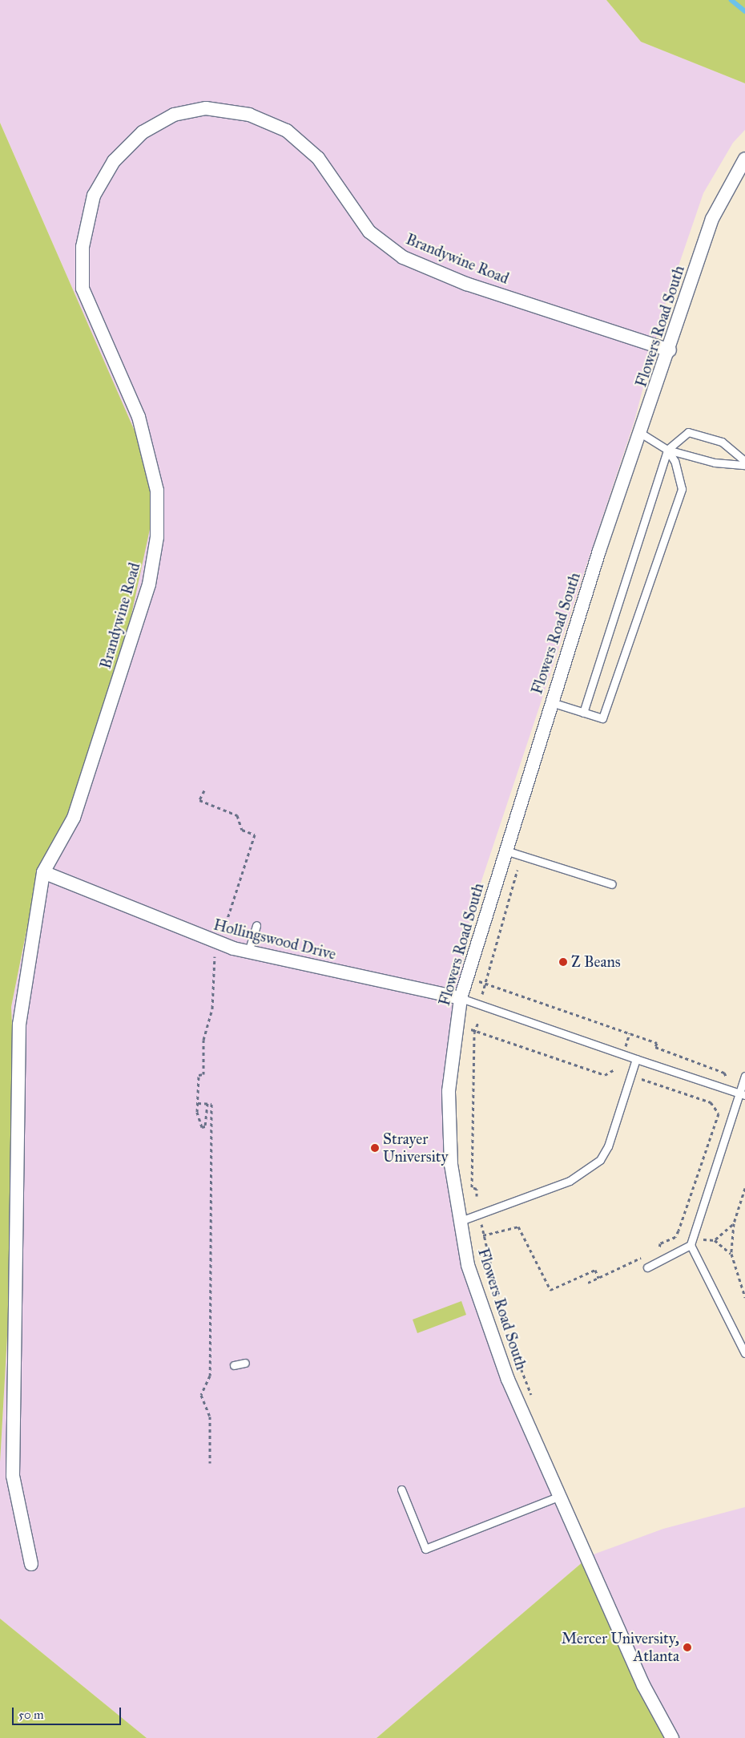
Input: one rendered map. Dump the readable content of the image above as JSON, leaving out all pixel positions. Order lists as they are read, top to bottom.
{
  "streets": {
    "street": ["Brandywine Road", "Flowers Road South", "Hollingswood Drive"]
  },
  "crossings": [
    ["Brandywine Road", "Flowers Road South"],
    ["Brandywine Road", "Hollingswood Drive"],
    ["Flowers Road South", "Hollingswood Drive"]
  ],
  "places": ["Z Beans", "Strayer University", "Mercer University, Atlanta"],
  "scale_bar": "50 m"
}
